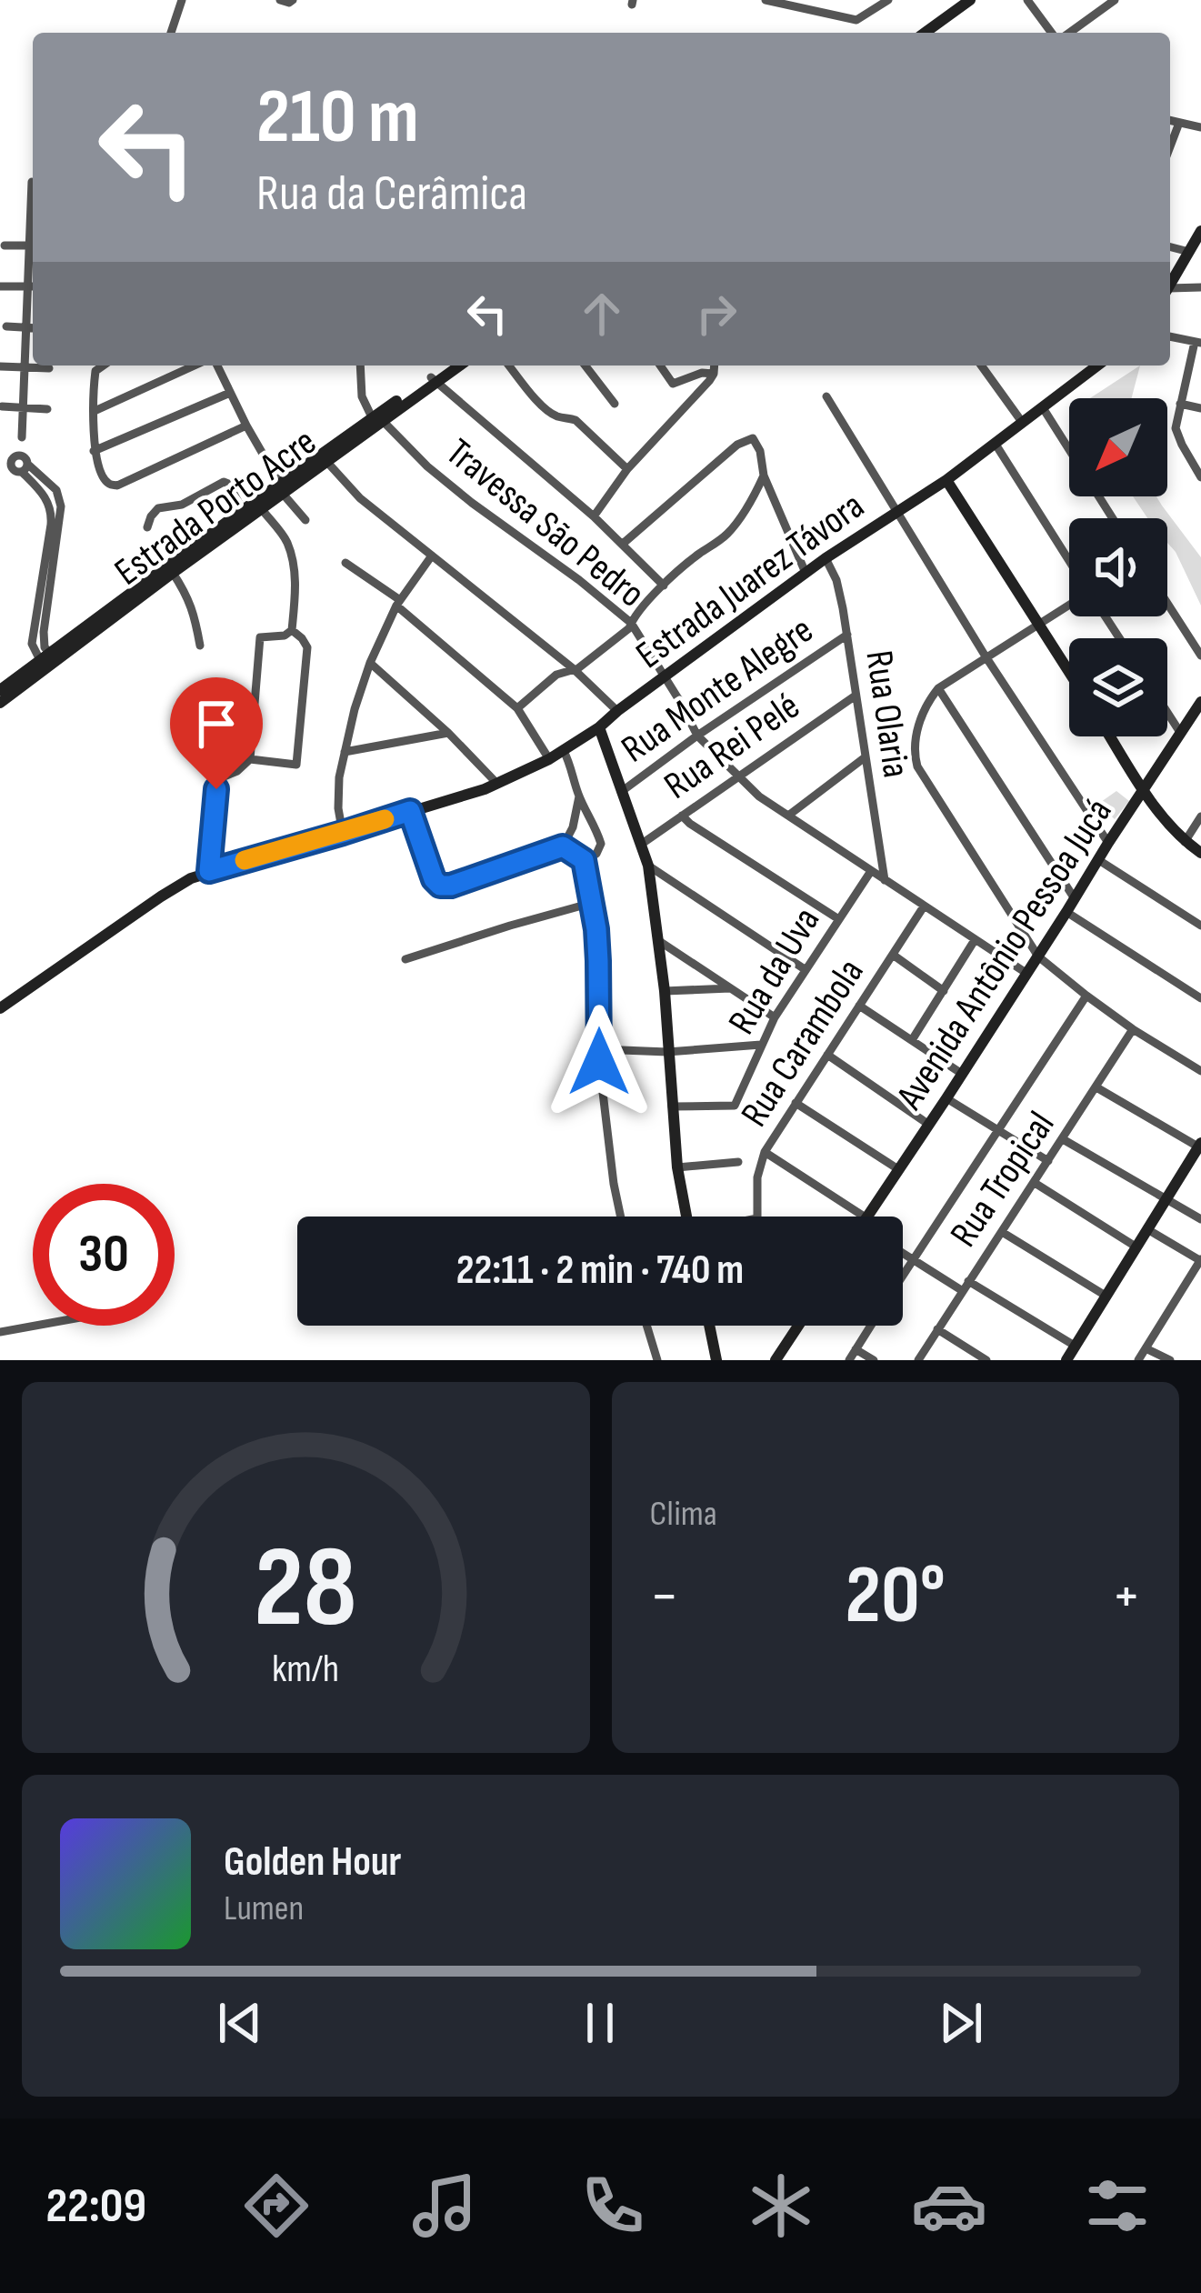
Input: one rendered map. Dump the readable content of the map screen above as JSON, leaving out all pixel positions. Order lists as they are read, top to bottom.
{
  "streets": {
    "street": [
      "Estrada Porto Acre",
      "Travessa São Pedro",
      "Estrada Juarez Távora",
      "Rua Monte Alegre",
      "Rua Olaria",
      "Rua Rei Pelé",
      "Avenida Antônio Pessoa Jucá",
      "Rua da Uva",
      "Rua Carambola",
      "Rua Tropical"
    ]
  },
  "crossings": [
    ["Estrada Porto Acre", "Travessa São Pedro"],
    ["Travessa São Pedro", "Estrada Juarez Távora"],
    ["Travessa São Pedro", "Rua Monte Alegre"],
    ["Travessa São Pedro", "Rua Olaria"],
    ["Travessa São Pedro", "Rua Rei Pelé"],
    ["Travessa São Pedro", "Avenida Antônio Pessoa Jucá"],
    ["Travessa São Pedro", "Rua da Uva"],
    ["Travessa São Pedro", "Rua Carambola"],
    ["Estrada Juarez Távora", "Rua Olaria"],
    ["Rua Monte Alegre", "Rua Olaria"],
    ["Rua Olaria", "Rua Rei Pelé"]
  ],
  "north": "bottom left",
  "page": {
    "turn": ["210 m", "Rua da Cerâmica"],
    "limit": "30",
    "trip": "22:11 · 2 min · 740 m",
    "tile": "Clima",
    "heat": ["−", "20°", "+"],
    "song": ["Golden Hour", "Lumen"],
    "tabs": "22:09",
    "gauge": ["28", "km/h"]
  }
}
